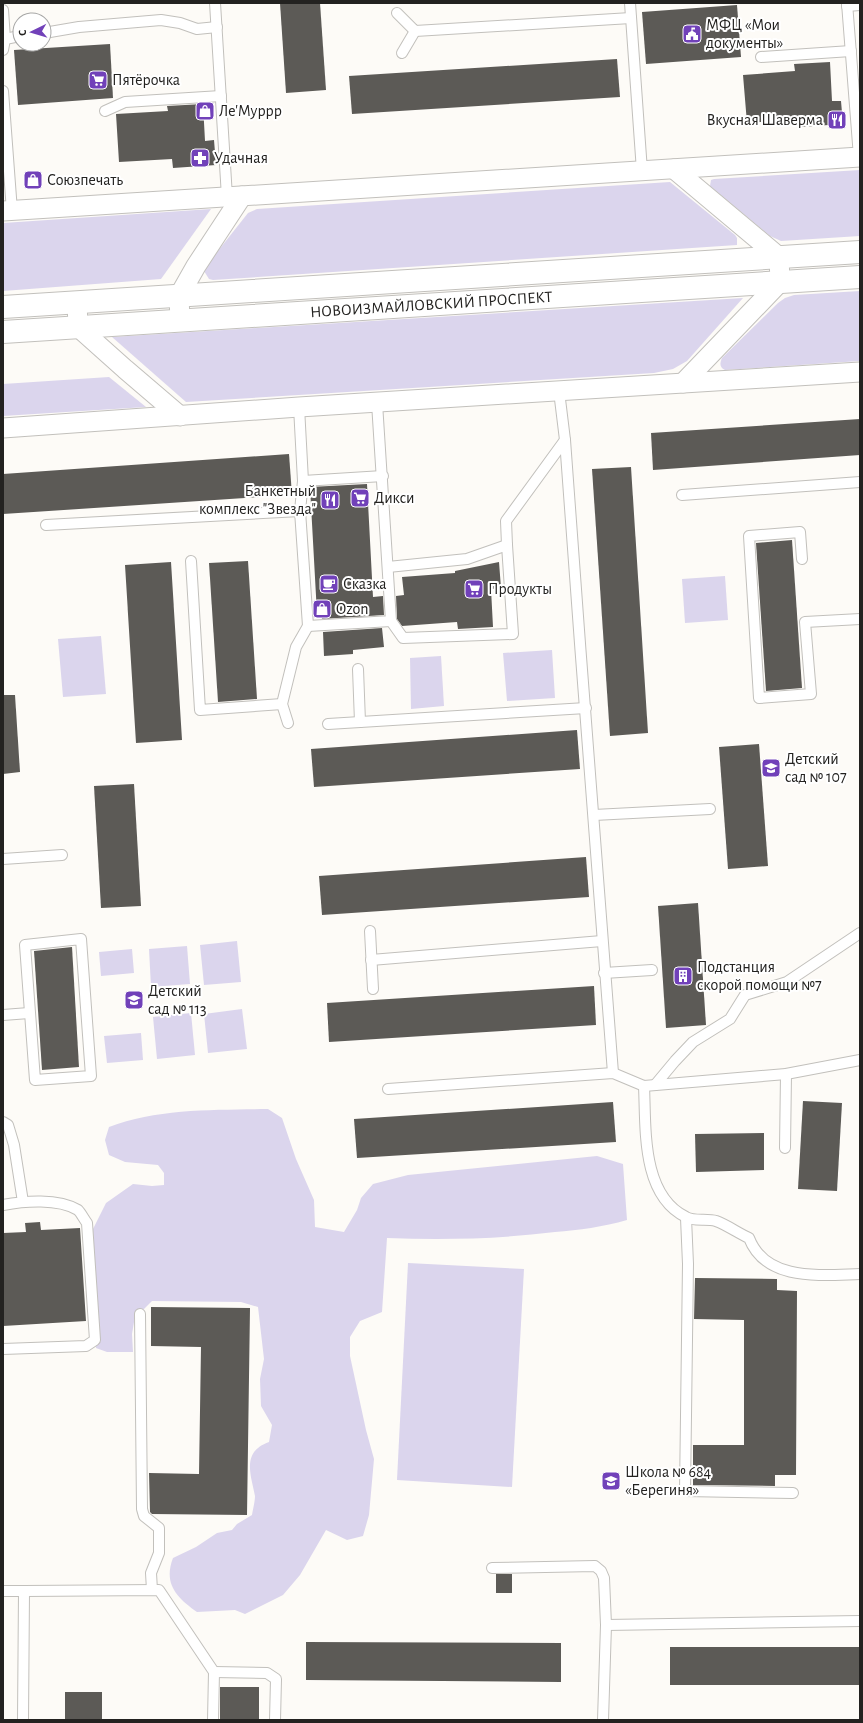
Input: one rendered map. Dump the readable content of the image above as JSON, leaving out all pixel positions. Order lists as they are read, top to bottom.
{
  "streets": {
    "street": ["НОВОИЗМАЙЛОВСКИЙ ПРОСПЕКТ"]
  },
  "places": {
    "public building": ["МФЦ «Мои документы»"],
    "supermarket": ["Пятёрочка", "Дикси", "Продукты"],
    "shop": ["Ле'Муррр", "Союзпечать", "Ozon"],
    "restaurant": ["Вкусная Шаверма", "Банкетный комплекс \"Звезда\""],
    "pharmacy": ["Удачная"],
    "cafe": ["Сказка"],
    "school or university": ["Детский сад № 107", "Детский сад № 113", "Школа № 684 «Берегиня»"],
    "building": ["Подстанция скорой помощи №7"]
  },
  "north": "left"
}
